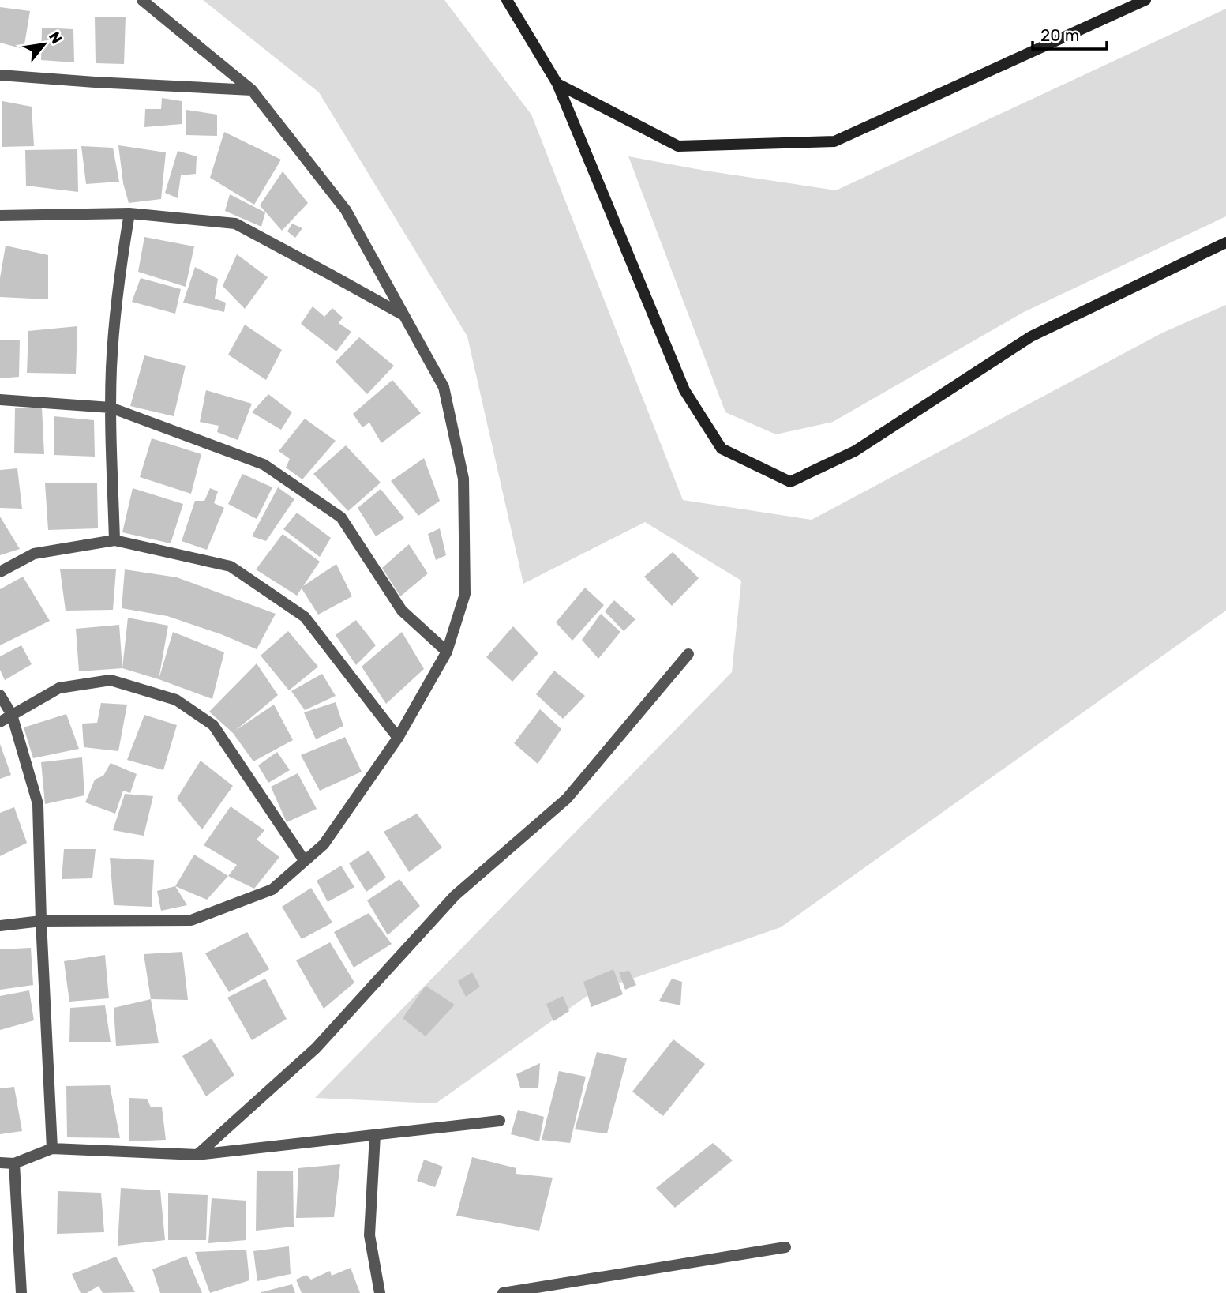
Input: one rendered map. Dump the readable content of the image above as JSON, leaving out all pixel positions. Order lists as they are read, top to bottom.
{
  "scale_bar": "20 m",
  "north": "top right"
}
